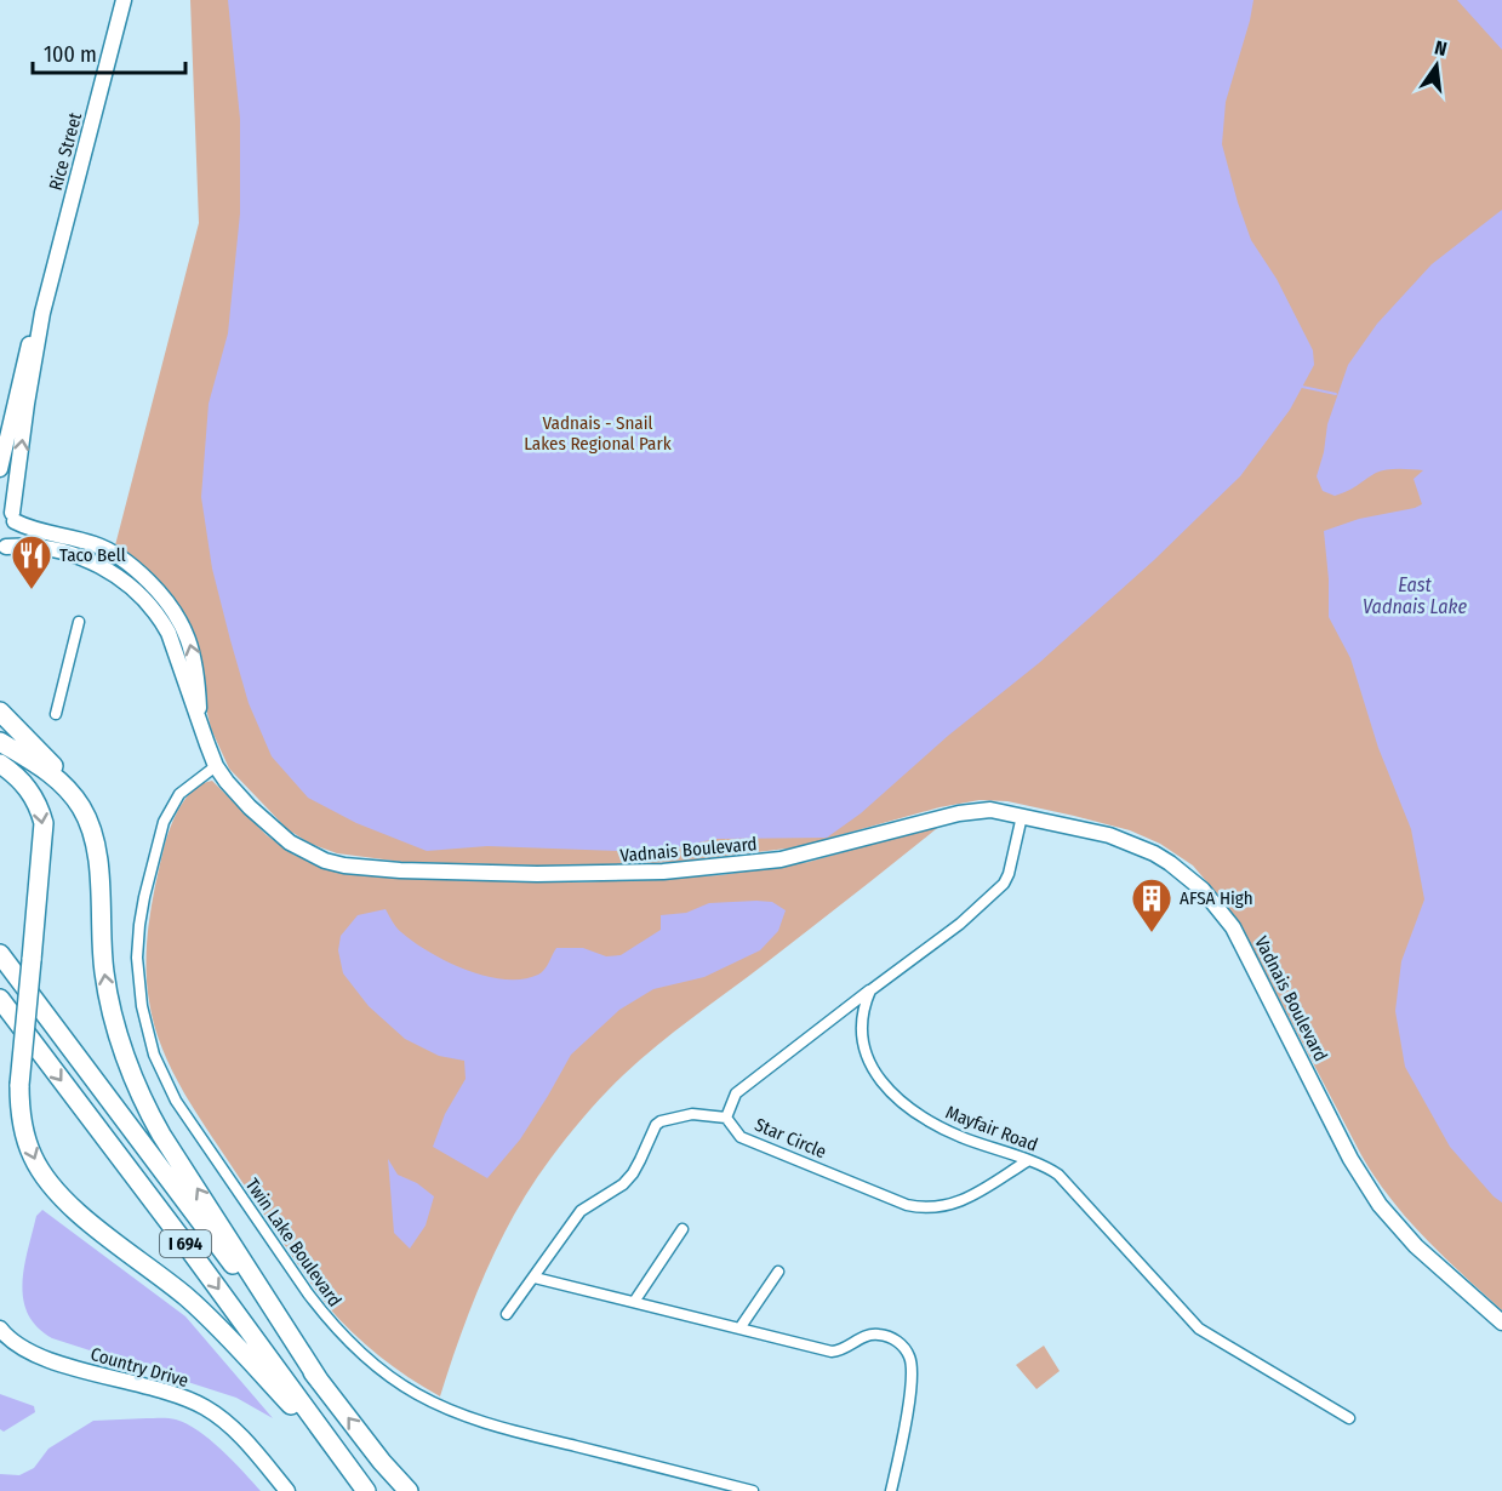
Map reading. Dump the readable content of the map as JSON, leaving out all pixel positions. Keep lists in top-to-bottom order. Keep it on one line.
{"streets":{"highway":["I 694"],"street":["Rice Street","Vadnais Boulevard","Mayfair Road","Star Circle","Twin Lake Boulevard","Country Drive"]},"crossings":[["Vadnais Boulevard","Twin Lake Boulevard"],["Mayfair Road","Star Circle"]],"water":["East Vadnais Lake"],"parks":["Vadnais - Snail Lakes Regional Park"],"places":{"restaurant":["Taco Bell"],"building":["AFSA High"]},"scale_bar":"100 m","north":"top"}
